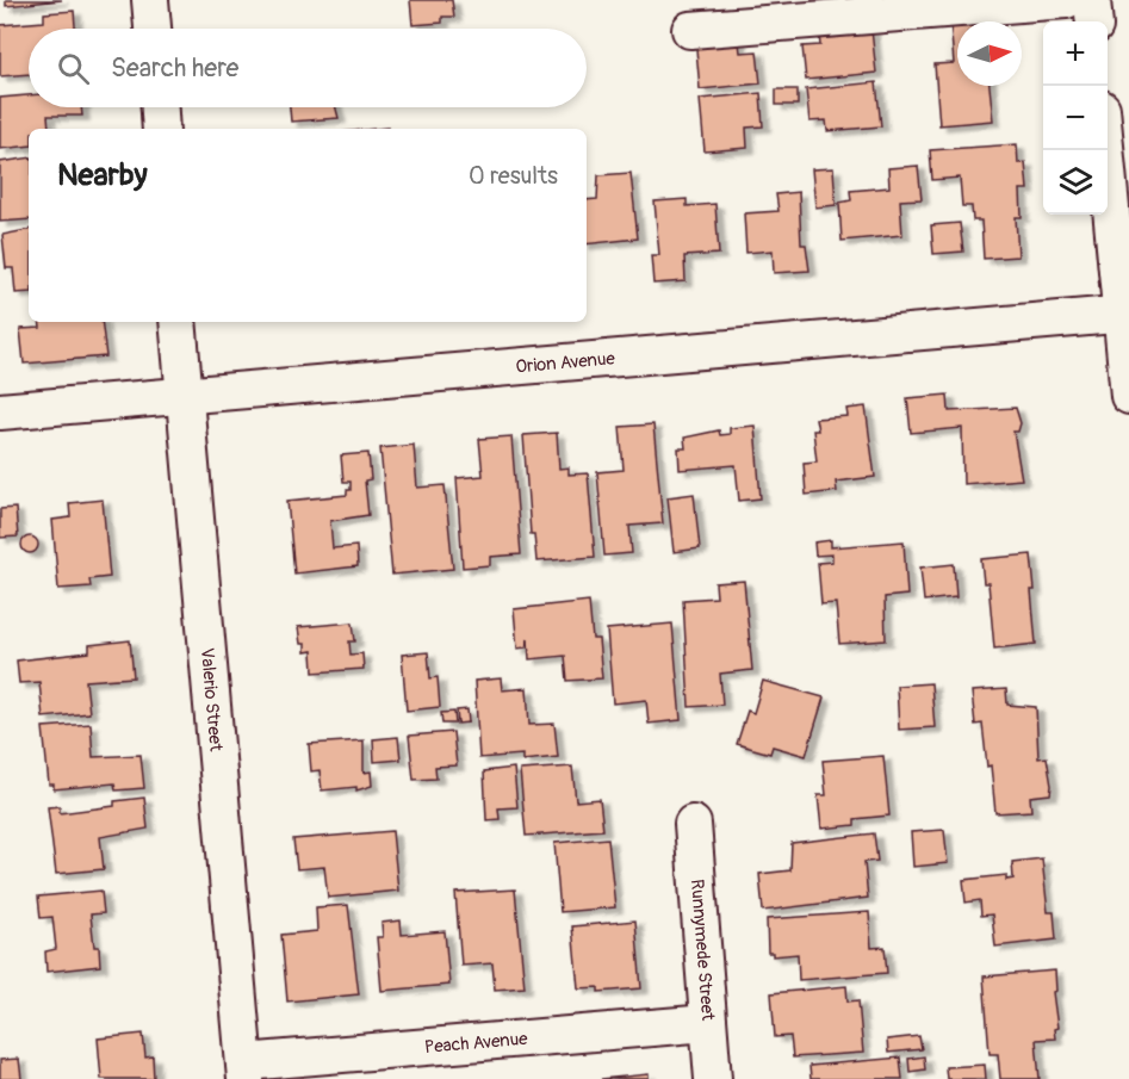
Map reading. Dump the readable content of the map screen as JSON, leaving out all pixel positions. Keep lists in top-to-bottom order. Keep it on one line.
{"streets":{"street":["Orion Avenue","Valerio Street","Runnymede Street","Peach Avenue"]},"crossings":[["Orion Avenue","Valerio Street"],["Valerio Street","Peach Avenue"],["Runnymede Street","Peach Avenue"]],"north":"right","page":{"map_buttons":["+","−"],"search":"Search here","heading":["Nearby","0 results"]}}
